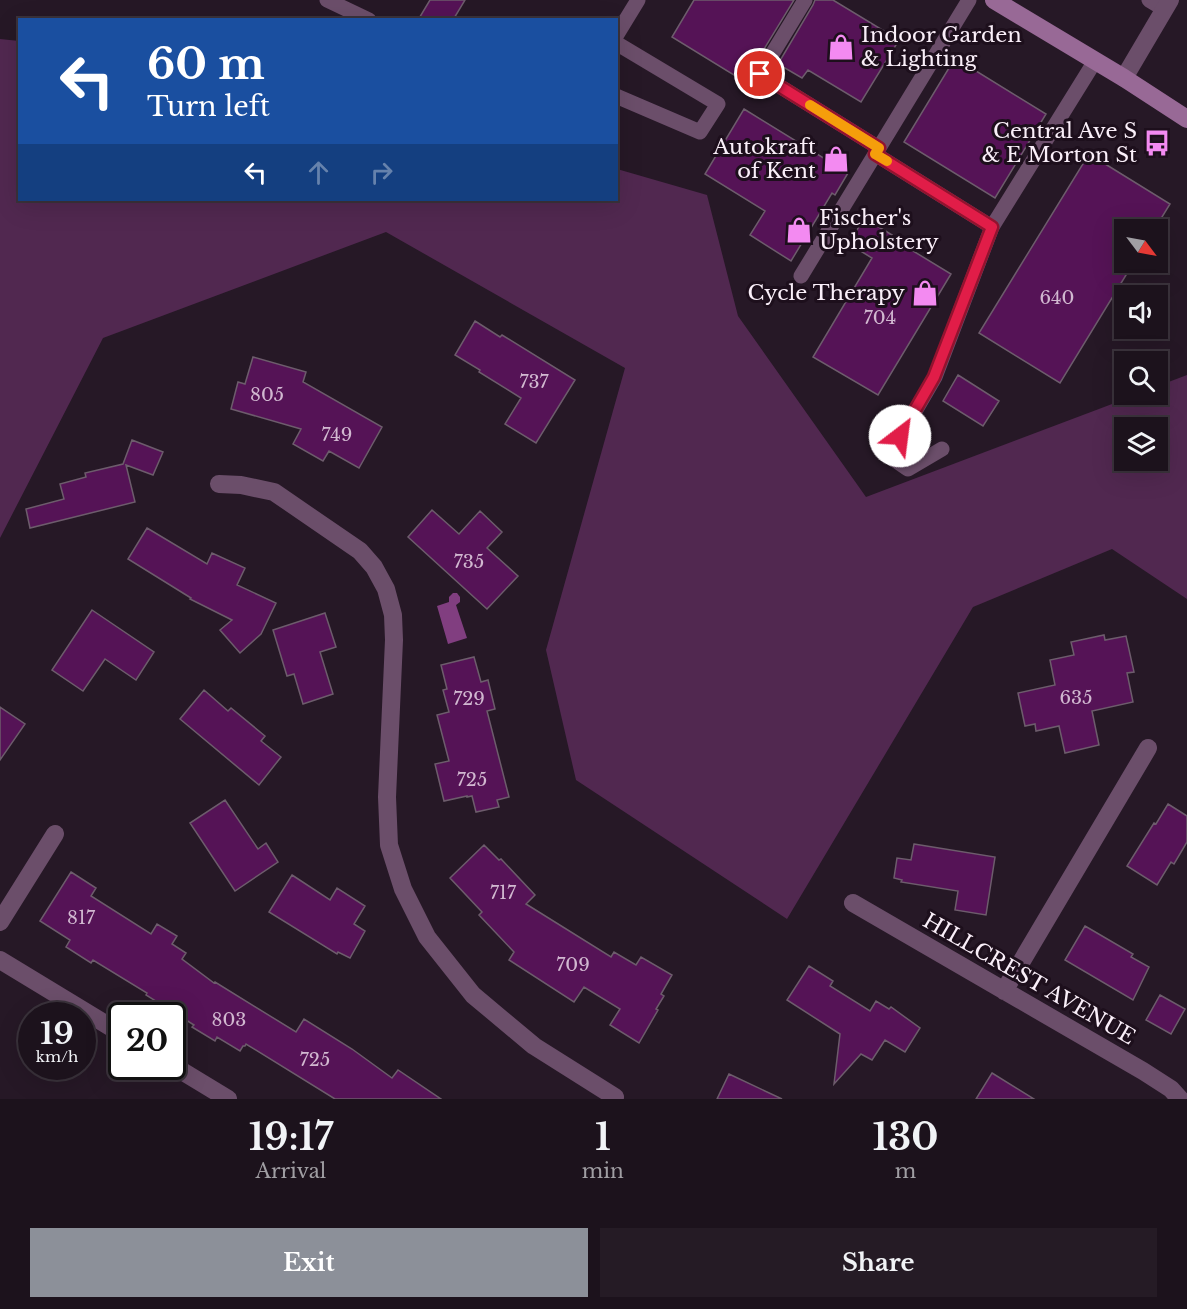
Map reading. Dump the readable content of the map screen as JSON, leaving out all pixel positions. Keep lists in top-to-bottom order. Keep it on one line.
{"streets":{"street":["HILLCREST AVENUE"]},"places":{"shop":["Indoor Garden & Lighting","Autokraft of Kent","Fischer's Upholstery","Cycle Therapy"],"bus stop":["Central Ave S & E Morton St"]},"house_numbers":["640","704","737","805","749","735","635","729","725","717","817","709","803","725"],"north":"bottom right","page":{"turn":["60 m","Turn left"],"speed":"19 km/h","limit":"20","eta":["19:17","Arrival","1","min","130","m"],"buttons":["Exit","Share"]}}
